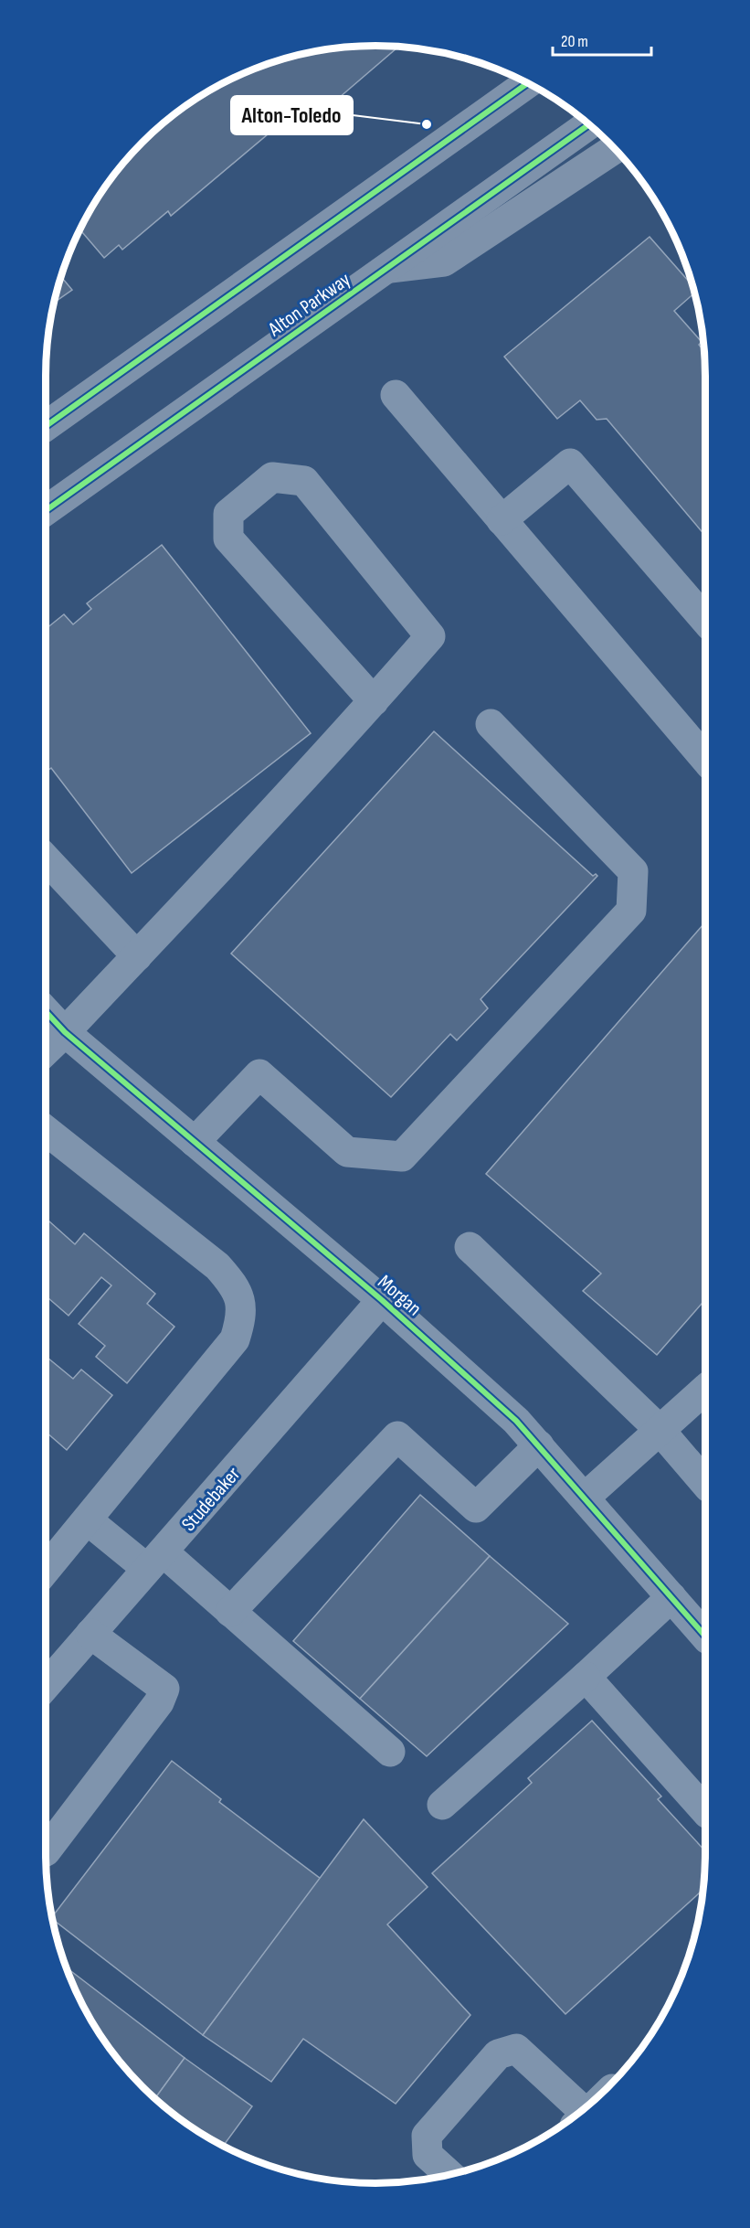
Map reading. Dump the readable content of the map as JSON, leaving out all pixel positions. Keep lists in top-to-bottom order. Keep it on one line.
{"streets":{"main road":["Alton Parkway"],"street":["Morgan","Studebaker"]},"crossings":[["Morgan","Studebaker"]],"places":["Alton-Toledo"],"scale_bar":"20 m"}
